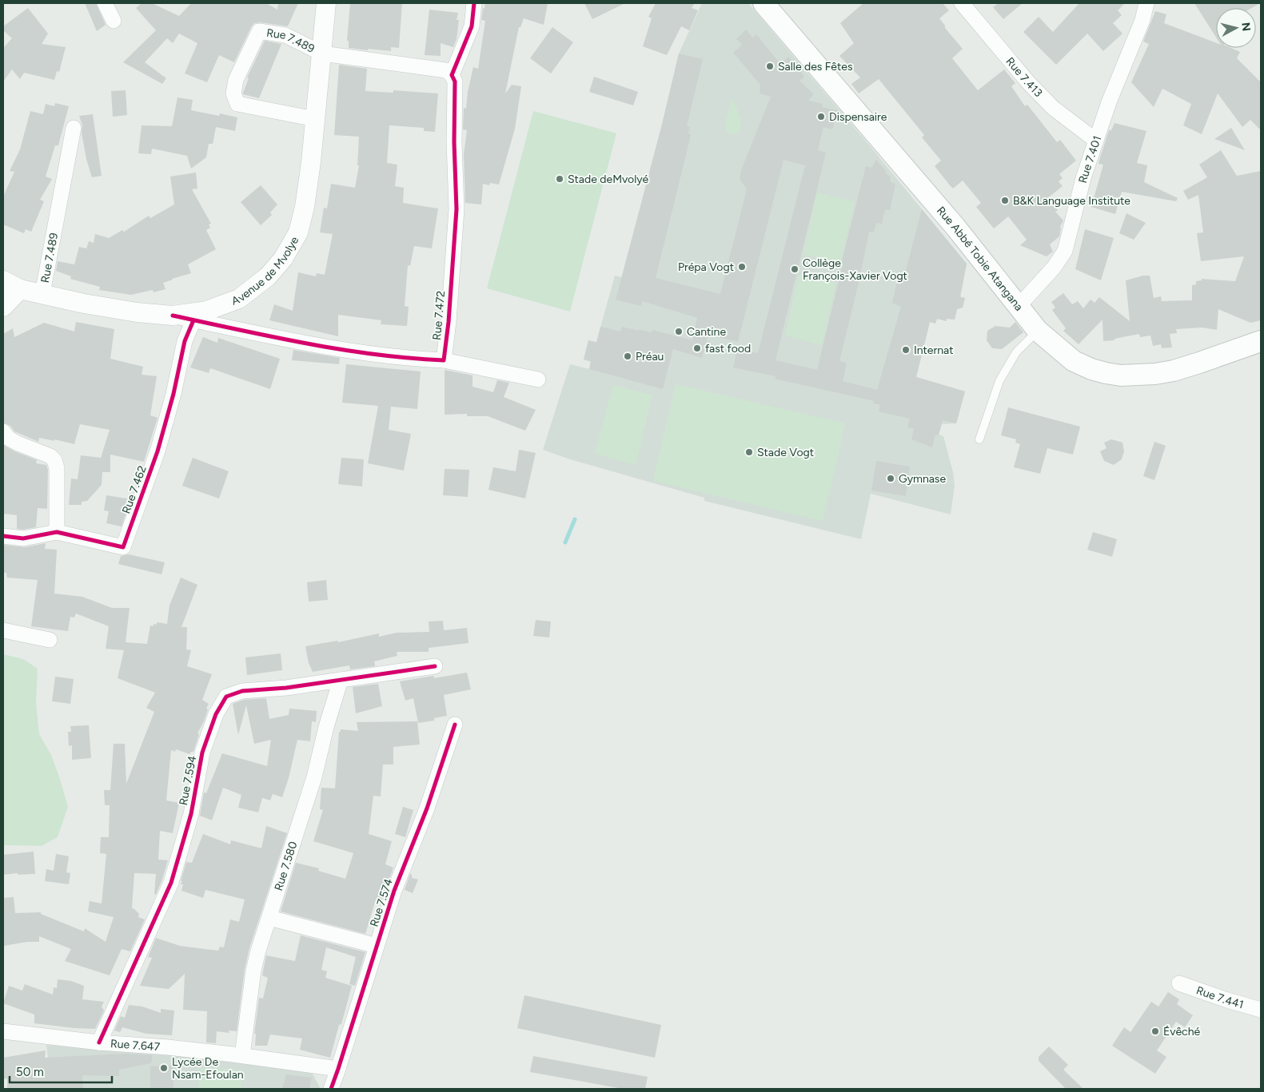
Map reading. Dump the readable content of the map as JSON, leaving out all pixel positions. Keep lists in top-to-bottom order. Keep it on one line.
{"streets":{"main road":["Rue Abbé Tobie Atangana"],"street":["Rue 7.489","Rue 7.413","Rue 7.401","Avenue de Mvolye","Rue 7.472","Rue 7.462","Rue 7.594","Rue 7.580","Rue 7.574","Rue 7.441","Rue 7.647"]},"crossings":[["Rue 7.489","Avenue de Mvolye"],["Rue 7.489","Rue 7.472"],["Rue 7.413","Rue 7.401"],["Rue 7.401","Rue Abbé Tobie Atangana"],["Rue 7.594","Rue 7.580"],["Rue 7.594","Rue 7.647"],["Rue 7.580","Rue 7.647"],["Rue 7.574","Rue 7.647"]],"places":["Salle des Fêtes","Dispensaire","Stade deMvolyé","B&K Language Institute","Prépa Vogt","Collège François-Xavier Vogt","Cantine","fast food","Internat","Préau","Stade Vogt","Gymnase","Évêché","Lycée De Nsam-Efoulan"],"scale_bar":"50 m","north":"right"}
